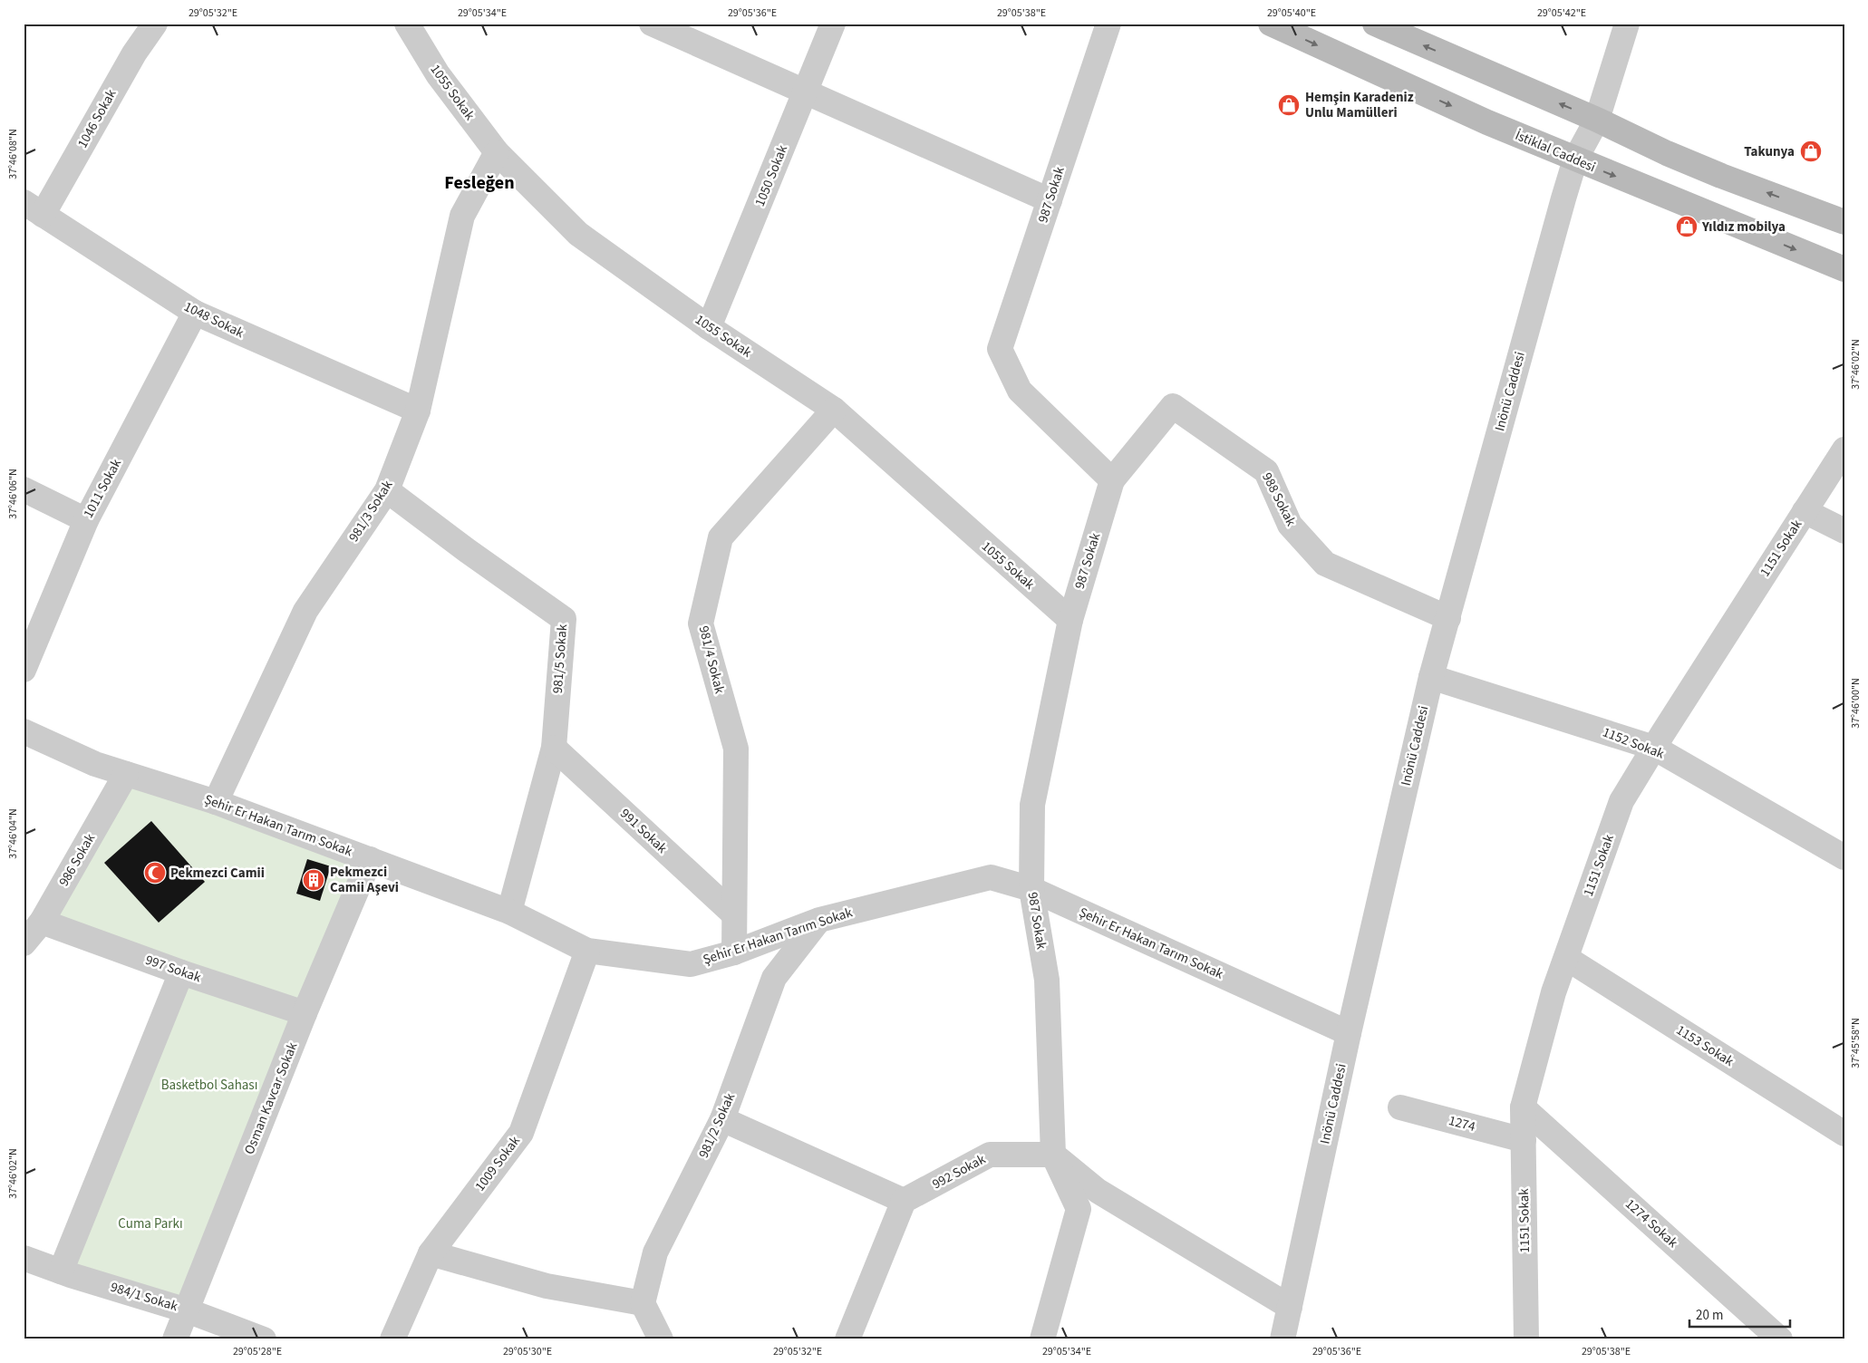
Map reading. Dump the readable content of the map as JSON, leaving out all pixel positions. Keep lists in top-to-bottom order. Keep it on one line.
{"streets":{"main road":["İstiklal Caddesi"],"street":["1055 Sokak","1046 Sokak","1050 Sokak","987 Sokak","1048 Sokak","Inönü Caddesi","1011 Sokak","988 Sokak","981/3 Sokak","1151 Sokak","981/5 Sokak","981/4 Sokak","1152 Sokak","Şehir Er Hakan Tarım Sokak","991 Sokak","986 Sokak","997 Sokak","1153 Sokak","Osman Kavcar Sokak","1274","981/2 Sokak","1009 Sokak","992 Sokak","1274 Sokak","984/1 Sokak"]},"crossings":[["1055 Sokak","1050 Sokak"],["1055 Sokak","987 Sokak"],["1055 Sokak","981/3 Sokak"],["1055 Sokak","981/4 Sokak"],["1046 Sokak","1048 Sokak"],["İstiklal Caddesi","Inönü Caddesi"],["987 Sokak","988 Sokak"],["987 Sokak","Şehir Er Hakan Tarım Sokak"],["987 Sokak","992 Sokak"],["1048 Sokak","1011 Sokak"],["1048 Sokak","981/3 Sokak"],["Inönü Caddesi","988 Sokak"],["Inönü Caddesi","1152 Sokak"],["Inönü Caddesi","Şehir Er Hakan Tarım Sokak"],["981/3 Sokak","981/5 Sokak"],["981/3 Sokak","Şehir Er Hakan Tarım Sokak"],["1151 Sokak","1152 Sokak"],["1151 Sokak","1153 Sokak"],["1151 Sokak","1274"],["1151 Sokak","1274 Sokak"],["981/5 Sokak","Şehir Er Hakan Tarım Sokak"],["981/5 Sokak","991 Sokak"],["981/4 Sokak","Şehir Er Hakan Tarım Sokak"],["981/4 Sokak","991 Sokak"],["Şehir Er Hakan Tarım Sokak","986 Sokak"],["Şehir Er Hakan Tarım Sokak","Osman Kavcar Sokak"],["Şehir Er Hakan Tarım Sokak","981/2 Sokak"],["Şehir Er Hakan Tarım Sokak","1009 Sokak"],["986 Sokak","997 Sokak"],["997 Sokak","Osman Kavcar Sokak"],["Osman Kavcar Sokak","984/1 Sokak"]],"districts":["Fesleğen"],"parks":["Basketbol Sahası","Cuma Parkı"],"places":{"shop":["Hemşin Karadeniz Unlu Mamülleri","Takunya","Yıldız mobilya"],"mosque":["Pekmezci Camii"],"building":["Pekmezci Camii Aşevi"]},"scale_bar":"20 m","coordinates":["29°05'32\"E","29°05'34\"E","29°05'36\"E","29°05'38\"E","29°05'40\"E","29°05'42\"E","37°46'08\"N","37°46'02\"N","37°46'06\"N","37°46'00\"N","37°46'04\"N","37°45'58\"N","29°05'28\"E","29°05'30\"E"]}
